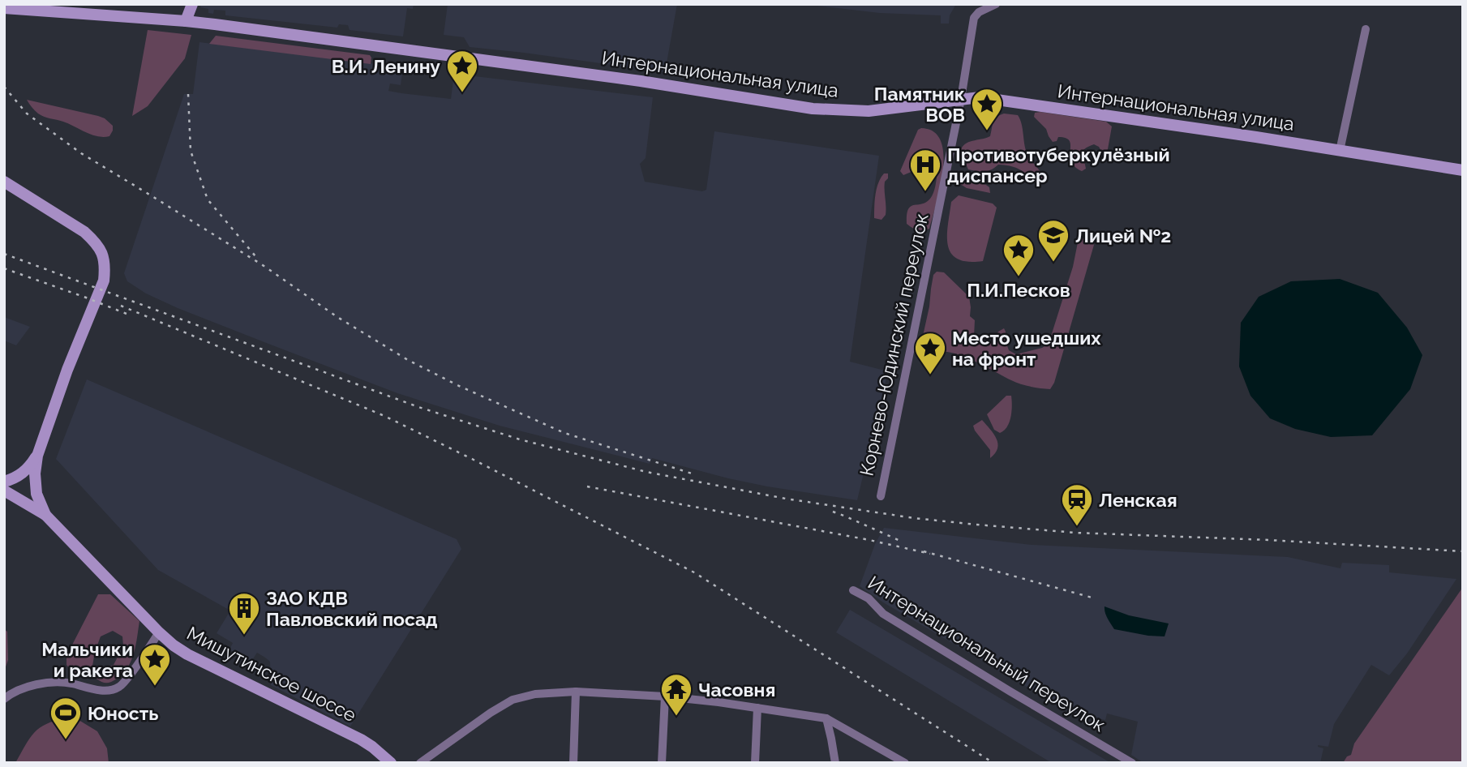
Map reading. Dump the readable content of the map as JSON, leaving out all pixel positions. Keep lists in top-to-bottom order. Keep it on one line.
{"streets":{"street":["Интернациональная улица","Корнево-Юдинский переулок","Интернациональный переулок","Мишутинское шоссе"]},"crossings":[["Интернациональная улица","Корнево-Юдинский переулок"]],"places":{"place":["В.И. Ленину","Памятник ВОВ","П.И.Песков","Место ушедших на фронт","Мальчики и ракета"],"hospital":["Противотуберкулёзный диспансер"],"school or university":["Лицей №2"],"station":["Ленская"],"building":["ЗАО КДВ Павловский посад"],"temple":["Часовня"],"sports":["Юность"]}}
